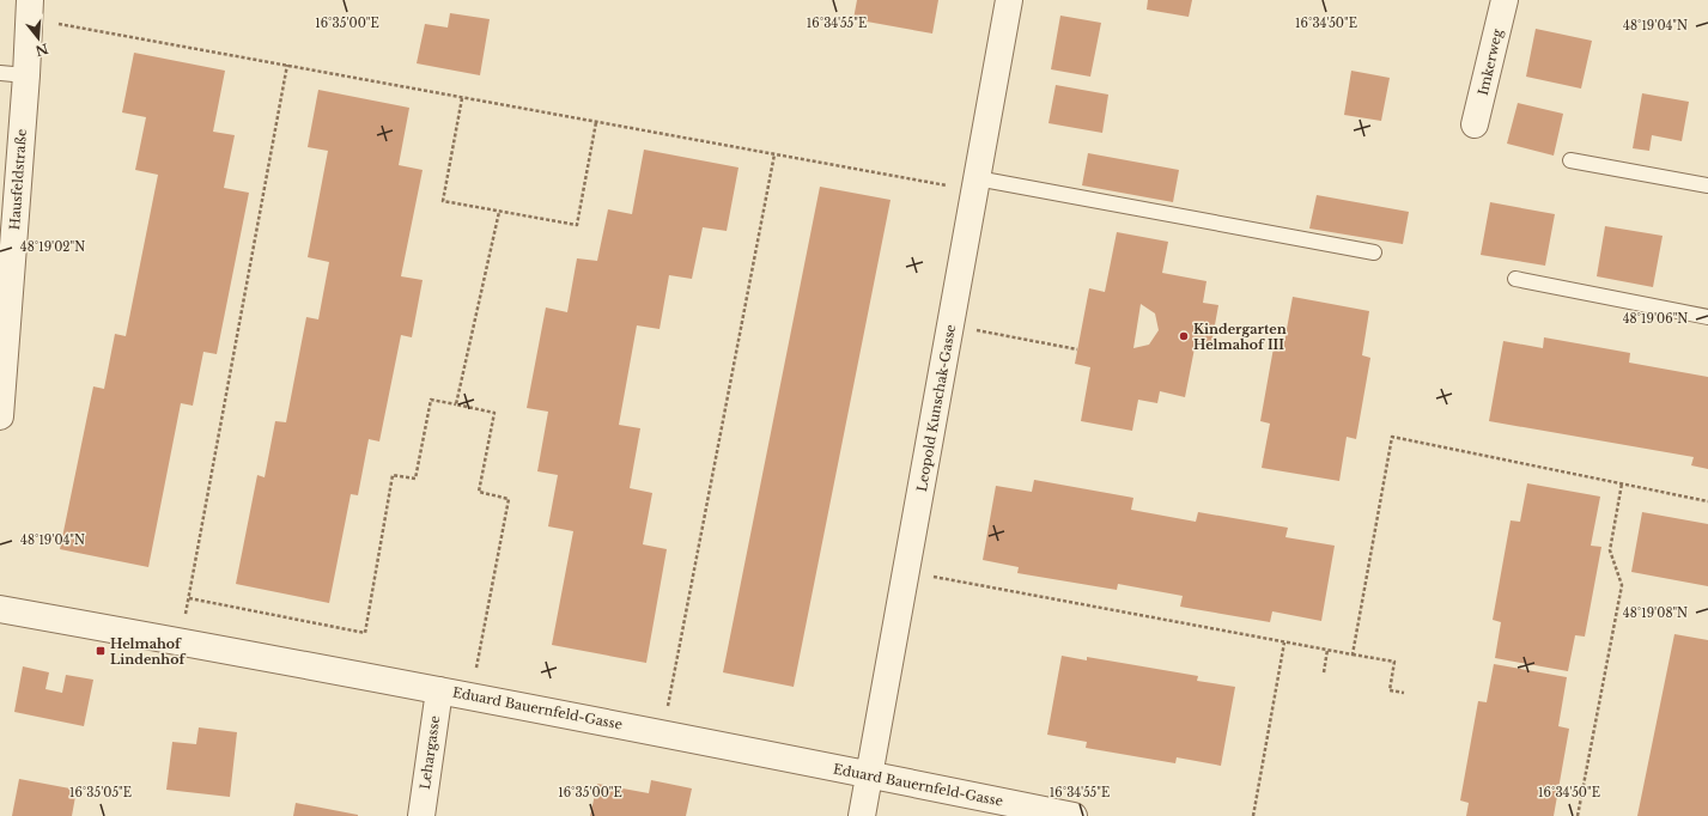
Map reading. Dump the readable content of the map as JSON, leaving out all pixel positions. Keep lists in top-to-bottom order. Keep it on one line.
{"streets":{"street":["Imkerweg","Hausfeldstraße","Leopold Kunschak-Gasse","Eduard Bauernfeld-Gasse","Lehargasse"]},"crossings":[["Leopold Kunschak-Gasse","Eduard Bauernfeld-Gasse"],["Eduard Bauernfeld-Gasse","Lehargasse"]],"places":{"other":["Kindergarten Helmahof III"],"transit":["Helmahof Lindenhof"]},"north":"bottom","coordinates":["16°35'00\"E","16°34'55\"E","16°34'50\"E","48°19'04\"N","48°19'02\"N","48°19'06\"N","48°19'08\"N","16°35'05\"E"]}
